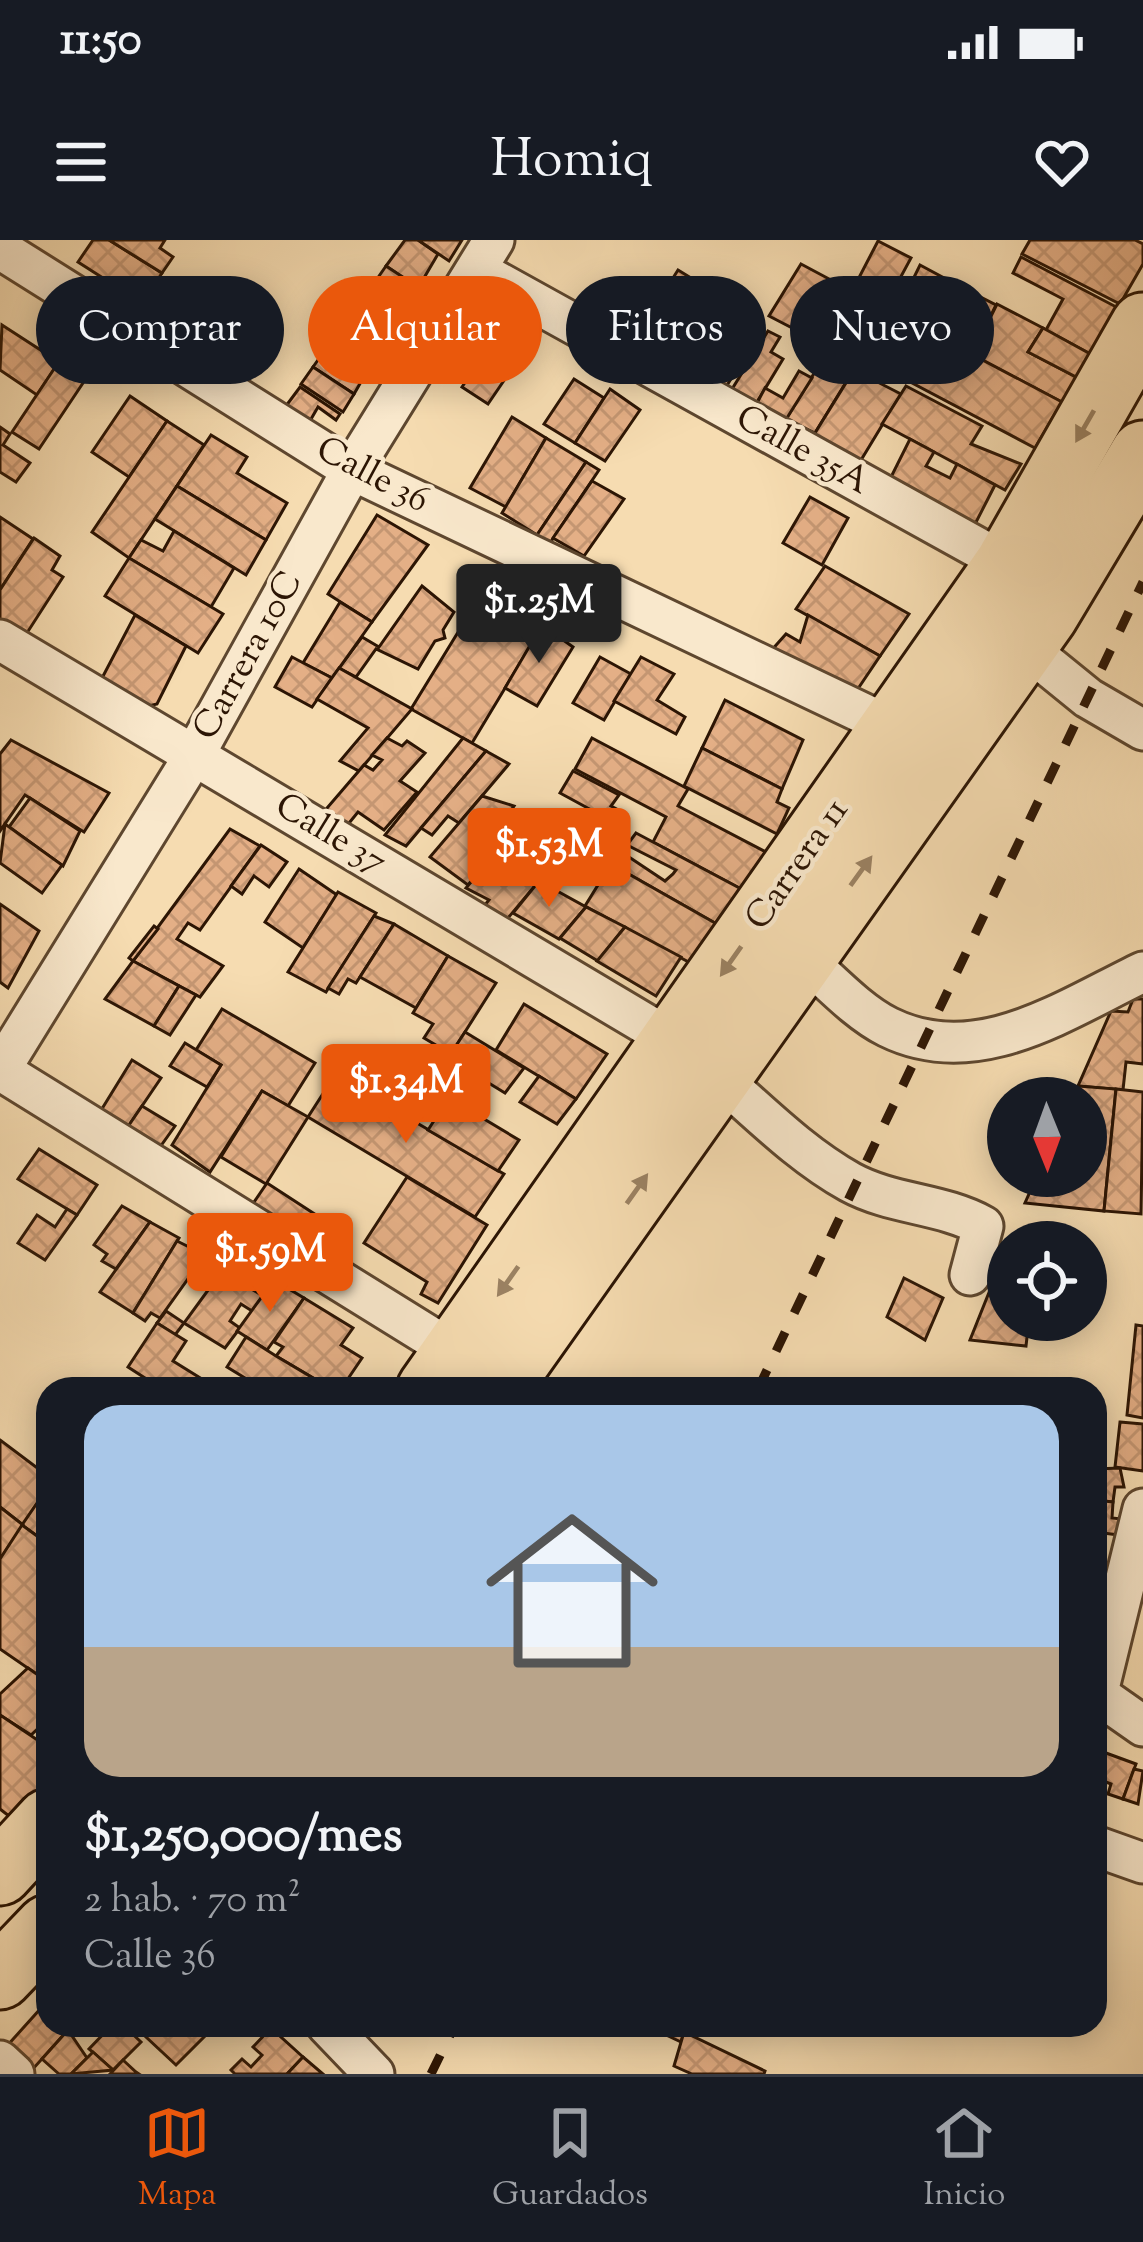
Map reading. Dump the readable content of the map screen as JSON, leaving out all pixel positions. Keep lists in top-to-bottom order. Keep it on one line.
{"streets":{"main road":["Carrera 11"],"street":["Calle 35A","Calle 36","Carrera 10C","Calle 37"]},"crossings":[["Calle 35A","Carrera 10C"],["Calle 35A","Carrera 11"],["Calle 36","Carrera 10C"],["Calle 36","Carrera 11"],["Carrera 10C","Calle 37"],["Calle 37","Carrera 11"]],"north":"bottom","page":{"status":"11:50","header":"Homiq","chip":["Comprar","Alquilar","Filtros","Nuevo"],"price":["$1.25M","$1.53M","$1.34M","$1.59M"],"list":[{"name":"$1,250,000/mes","note":"2 hab. · 70 m² · Calle 36"}],"tabs":["Mapa","Guardados","Inicio"]}}
